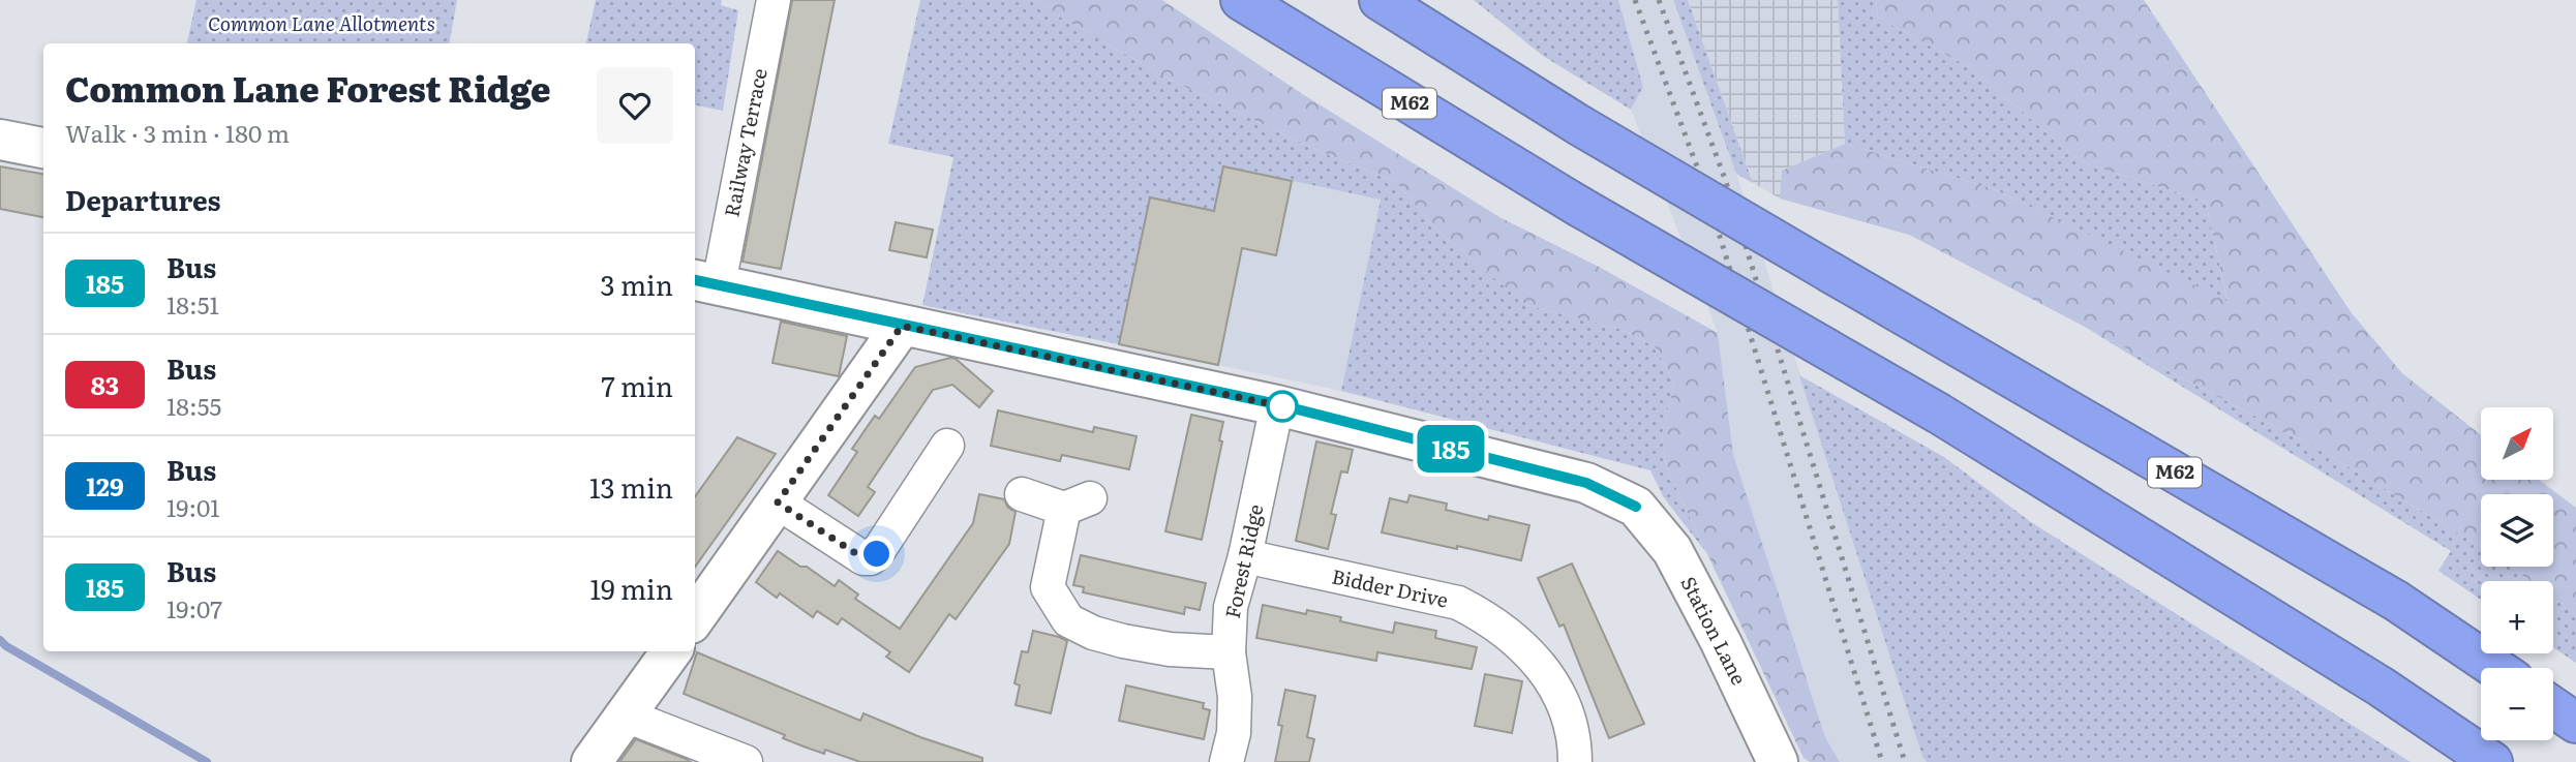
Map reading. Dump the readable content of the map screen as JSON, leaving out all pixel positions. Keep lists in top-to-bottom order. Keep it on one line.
{"streets":{"highway":["M62"],"street":["Railway Terrace","Forest Ridge","Bidder Drive","Station Lane"]},"crossings":[["Forest Ridge","Bidder Drive"],["Forest Ridge","Station Lane"]],"parks":["Common Lane Allotments"],"lines":["bus line 185"],"north":"top right","page":{"on_map":"185","heading":[["Common Lane Forest Ridge","Walk · 3 min · 180 m"],"Departures"],"list":[{"mark":"185","name":"Bus","note":"18:51","value":"3 min"},{"mark":"83","name":"Bus","note":"18:55","value":"7 min"},{"mark":"129","name":"Bus","note":"19:01","value":"13 min"},{"mark":"185","name":"Bus","note":"19:07","value":"19 min"}],"map_buttons":["+","−"]}}
